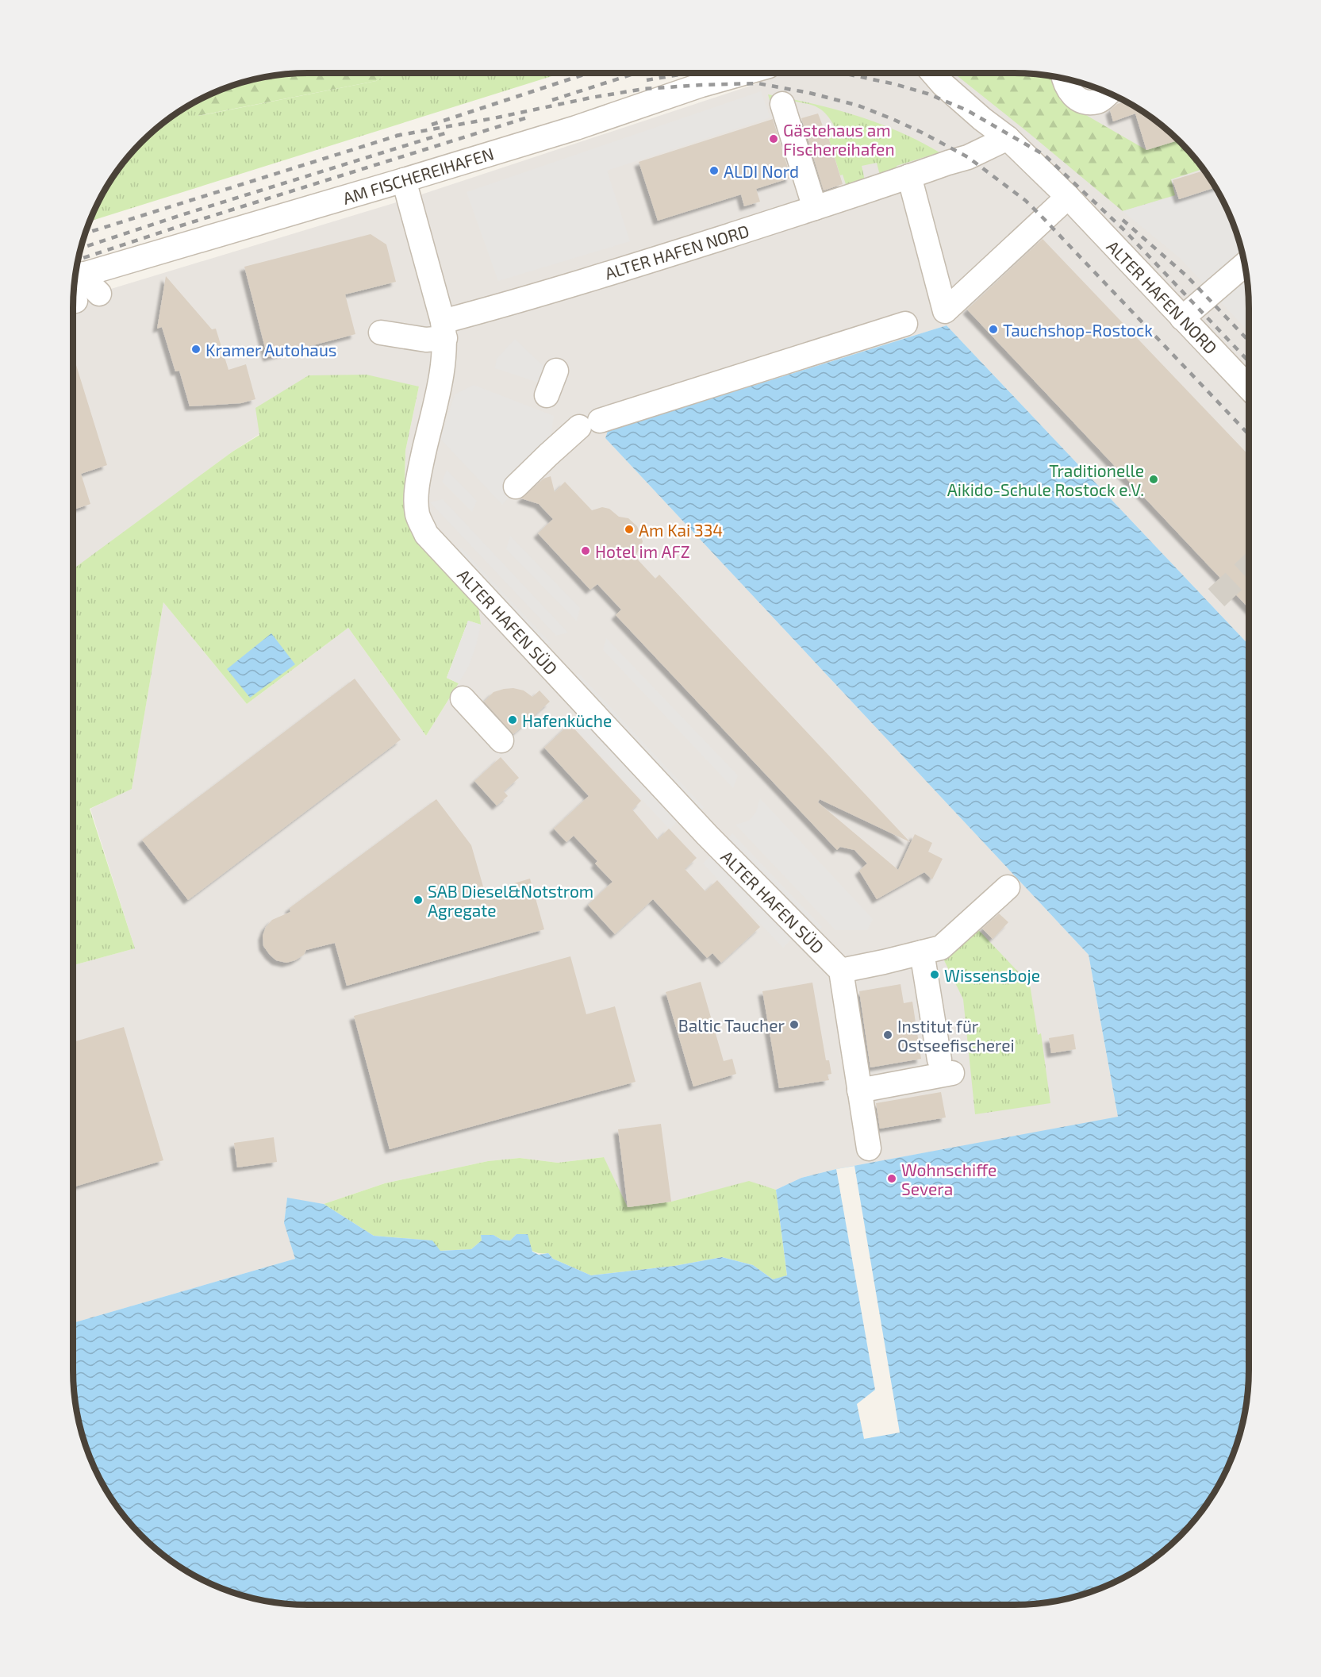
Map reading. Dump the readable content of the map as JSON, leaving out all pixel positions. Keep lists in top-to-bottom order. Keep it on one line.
{"streets":{"street":["AM FISCHEREIHAFEN","ALTER HAFEN NORD","ALTER HAFEN SÜD"]},"crossings":[["AM FISCHEREIHAFEN","ALTER HAFEN SÜD"],["ALTER HAFEN NORD","ALTER HAFEN SÜD"]],"places":["Gästehaus am Fischereihafen","ALDI Nord","Tauchshop-Rostock","Kramer Autohaus","Traditionelle Aikido-Schule Rostock e.V.","Am Kai 334","Hotel im AFZ","Hafenküche","SAB Diesel&Notstrom Agregate","Wissensboje","Baltic Taucher","Institut für Ostseefischerei","Wohnschiffe Severa"]}
